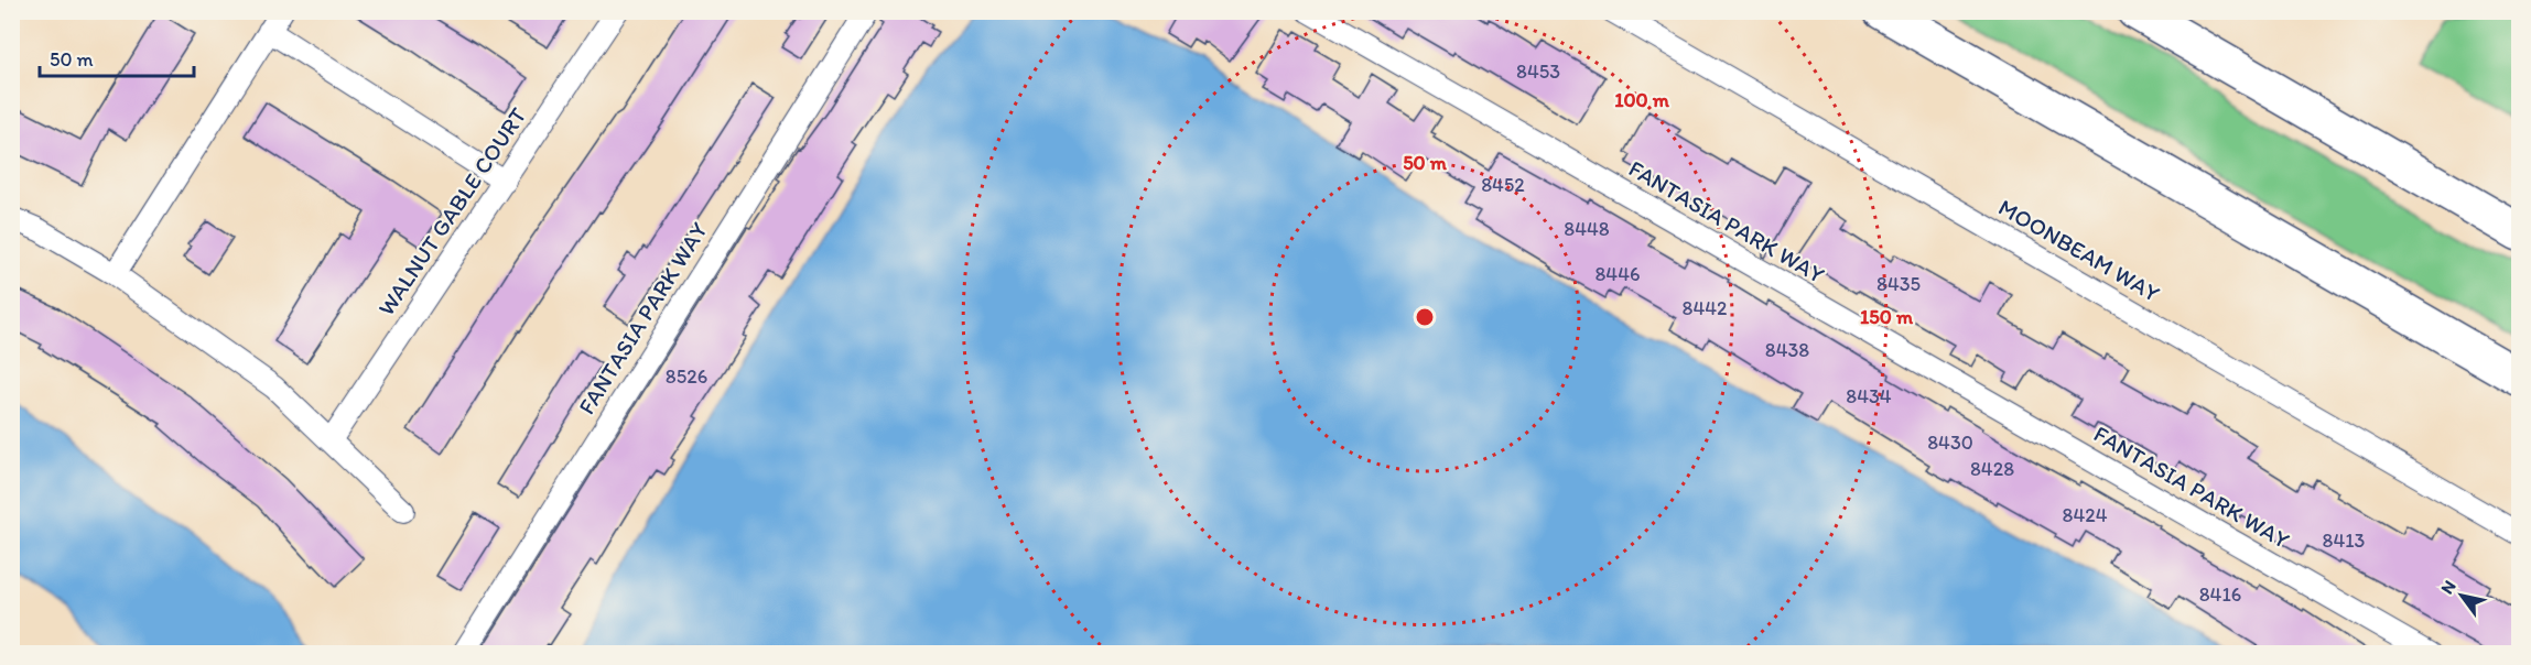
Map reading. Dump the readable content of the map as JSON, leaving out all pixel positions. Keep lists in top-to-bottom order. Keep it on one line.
{"streets":{"street":["WALNUT GABLE COURT","FANTASIA PARK WAY","MOONBEAM WAY"]},"house_numbers":["8453","8452","8448","8446","8435","8442","8438","8526","8434","8430","8428","8424","8413","8416"],"scale_bar":"50 m","north":"top left","rings":["100 m","50 m","150 m"]}
